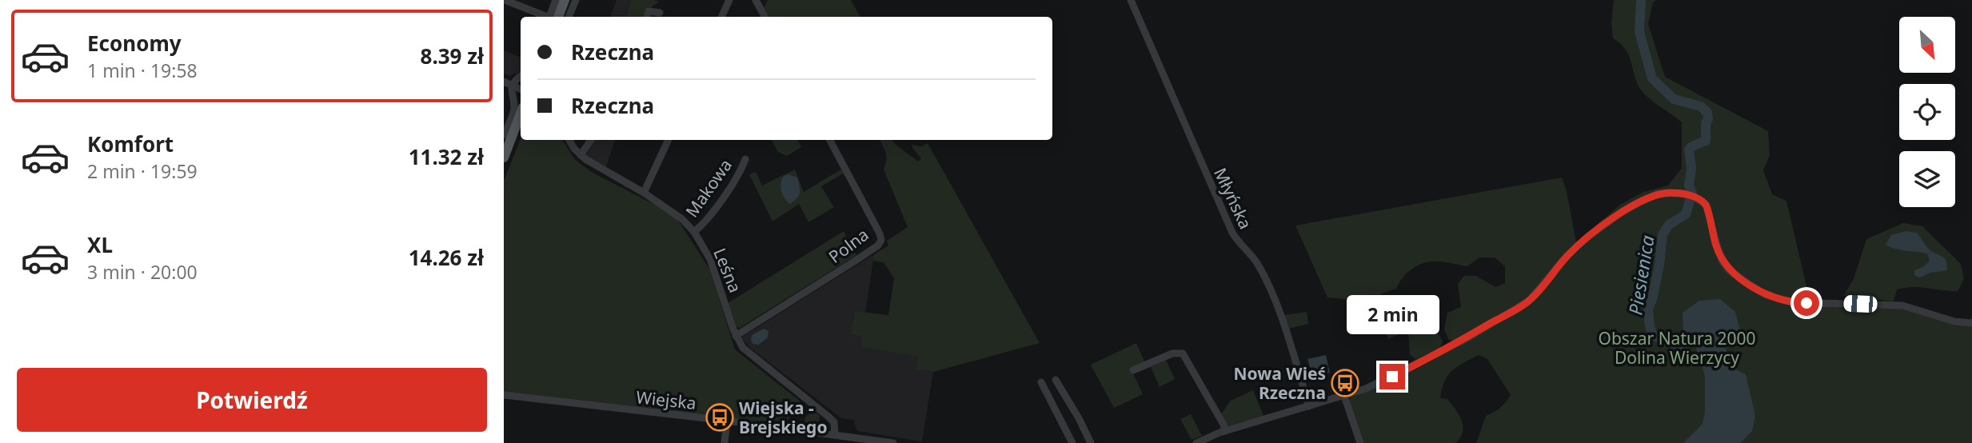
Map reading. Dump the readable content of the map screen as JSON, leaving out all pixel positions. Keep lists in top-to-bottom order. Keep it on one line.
{"streets":{"street":["Makowa","Młyńska","Polna","Leśna","Wiejska"]},"crossings":[["Makowa","Leśna"],["Polna","Leśna"],["Leśna","Wiejska"]],"water":["Piesienica"],"parks":["Obszar Natura 2000 Dolina Wierzycy"],"places":{"bus stop":["Nowa Wieś Rzeczna","Wiejska - Brejskiego"]},"north":"bottom right","page":{"list":[{"name":"Economy","note":"1 min · 19:58","value":"8.39 zł"},{"name":"Komfort","note":"2 min · 19:59","value":"11.32 zł"},{"name":"XL","note":"3 min · 20:00","value":"14.26 zł"}],"banner":["Rzeczna","Rzeczna"],"bubble":"2 min","buttons":"Potwierdź"}}
